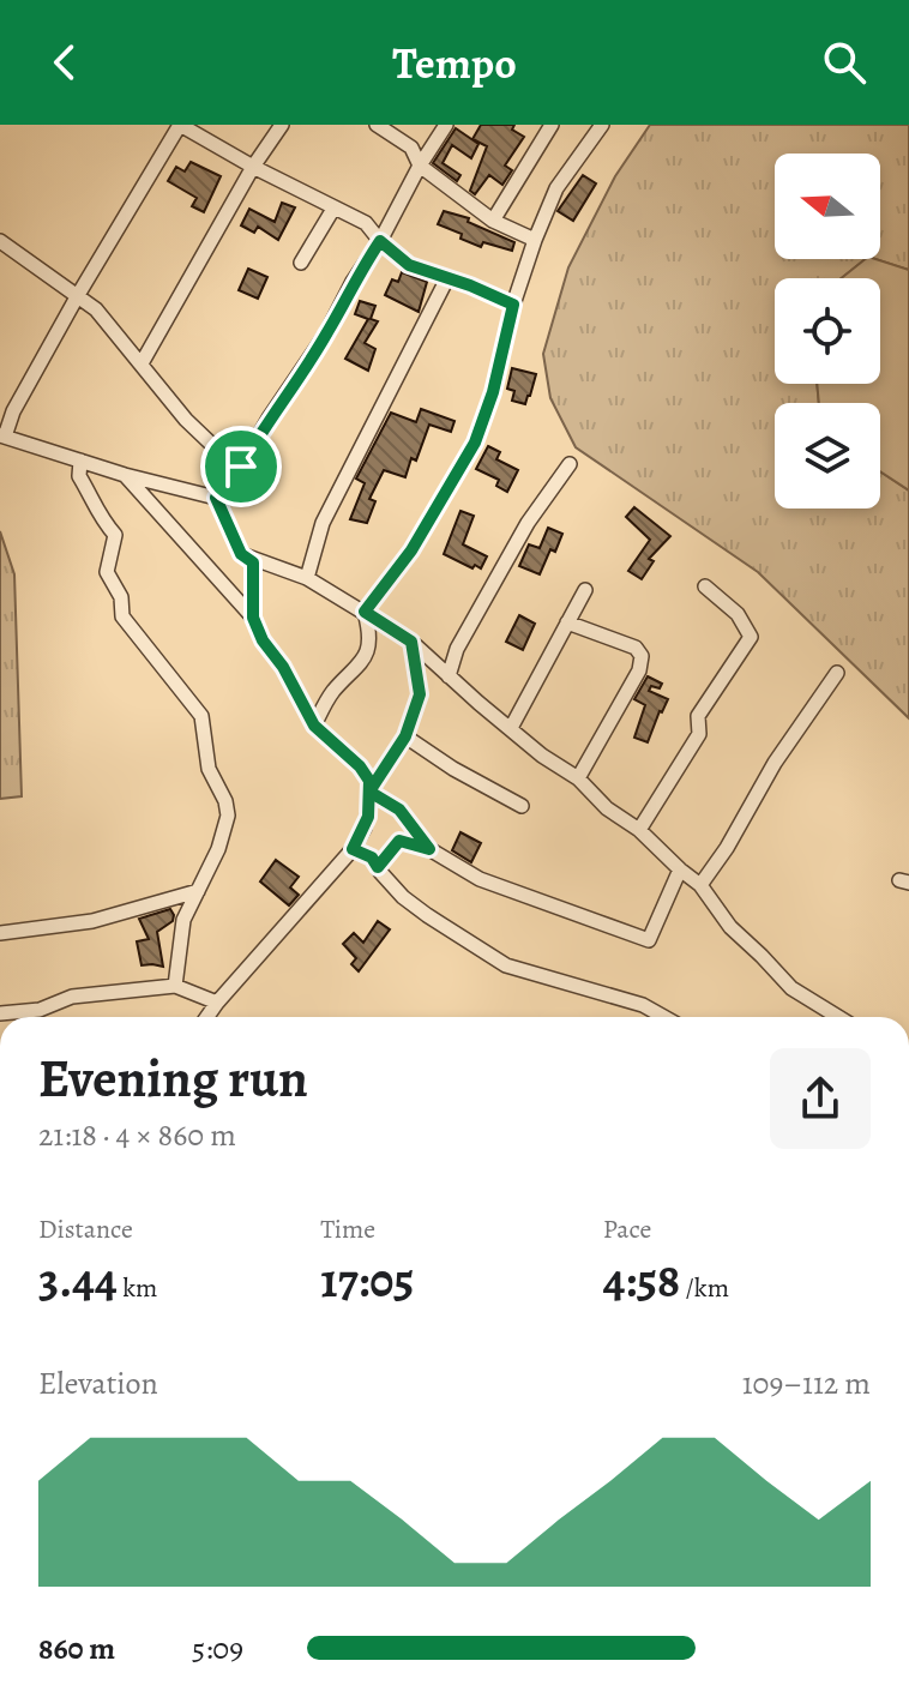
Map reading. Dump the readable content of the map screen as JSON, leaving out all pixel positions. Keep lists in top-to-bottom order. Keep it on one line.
{"north":"left","page":{"header":"Tempo","heading":["Evening run","21:18 · 4 × 860 m"],"stats":[["Distance","3.44 km"],["Time","17:05"],["Pace","4:58 /km"]],"chart":["Elevation","109–112 m"],"list":[{"name":"860 m","note":"5:09"}]}}
